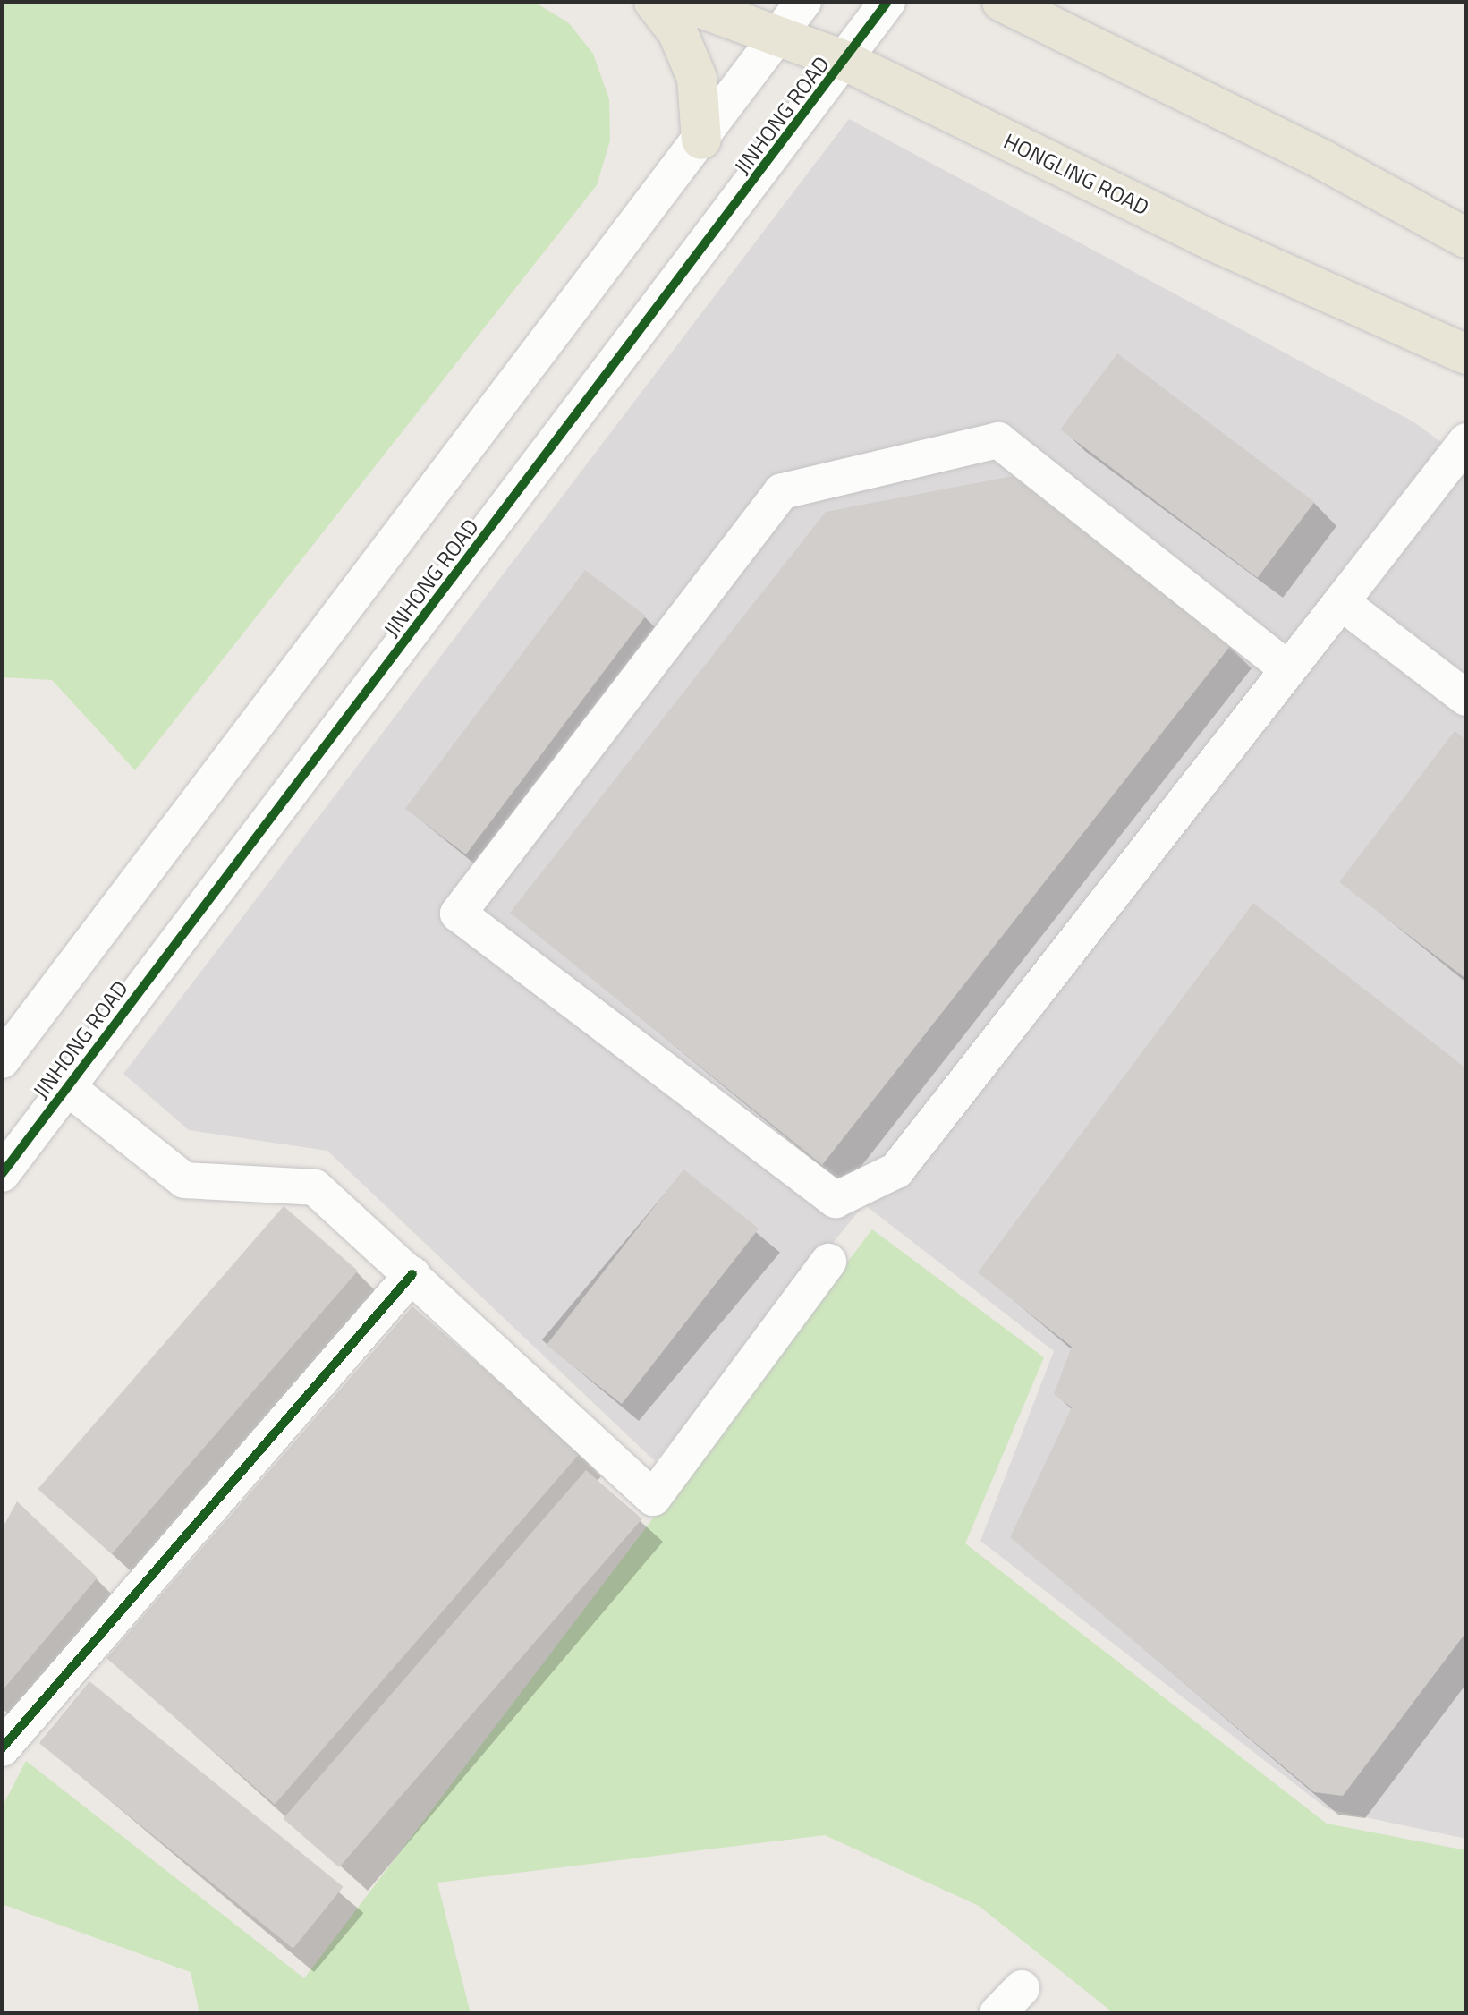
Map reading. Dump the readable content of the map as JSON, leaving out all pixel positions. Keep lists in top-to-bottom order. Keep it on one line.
{"streets":{"main road":["HONGLING ROAD"],"street":["JINHONG ROAD"]},"crossings":[["JINHONG ROAD","HONGLING ROAD"]]}
